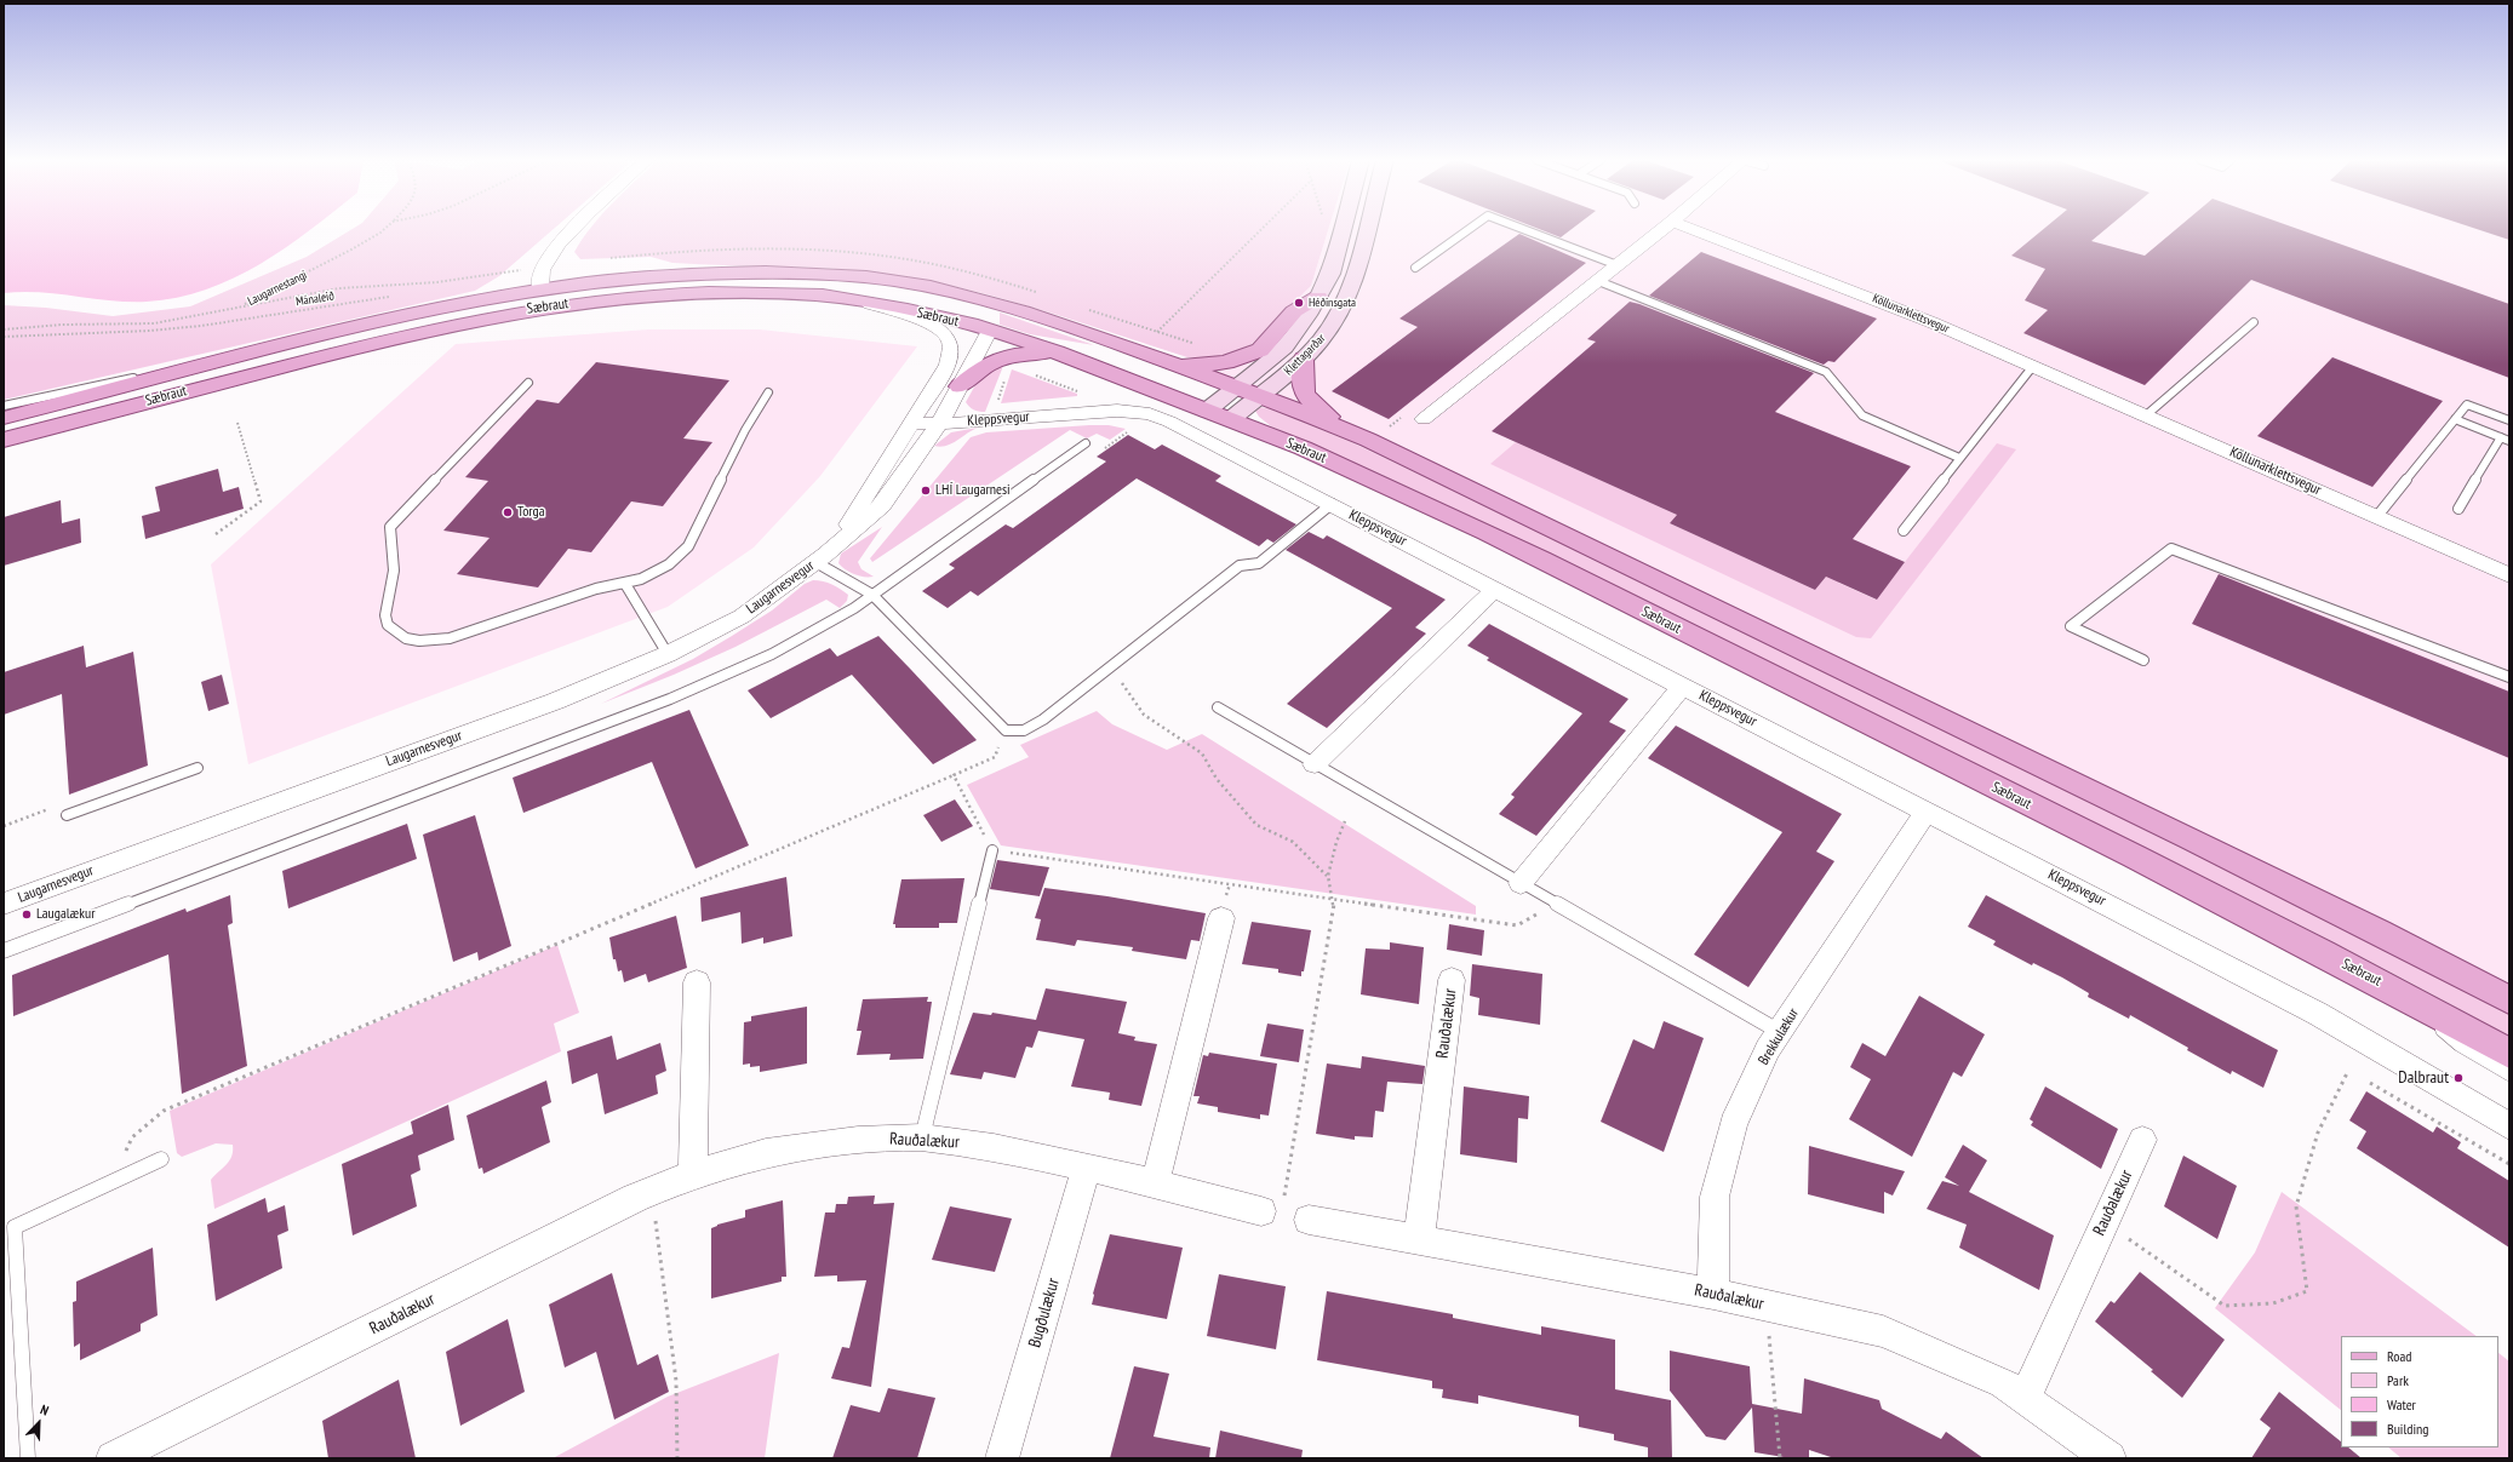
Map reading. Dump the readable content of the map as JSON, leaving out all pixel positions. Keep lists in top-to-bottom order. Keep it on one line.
{"streets":{"main road":["Sæbraut","Klettagarðar"],"street":["Köllunarklettsvegur","Kleppsvegur","Laugarnesvegur","Rauðalækur","Brekkulækur","Bugðulækur"],"path":["Laugarnestangi","Mánaleið"]},"crossings":[["Sæbraut","Klettagarðar"],["Sæbraut","Laugarnesvegur"],["Kleppsvegur","Laugarnesvegur"],["Kleppsvegur","Brekkulækur"],["Rauðalækur","Brekkulækur"],["Rauðalækur","Bugðulækur"]],"places":["Héðinsgata","LHÍ Laugarnesi","Torga","Laugalækur","Dalbraut"],"legend":["Road","Park","Water","Building"],"north":"top right"}
